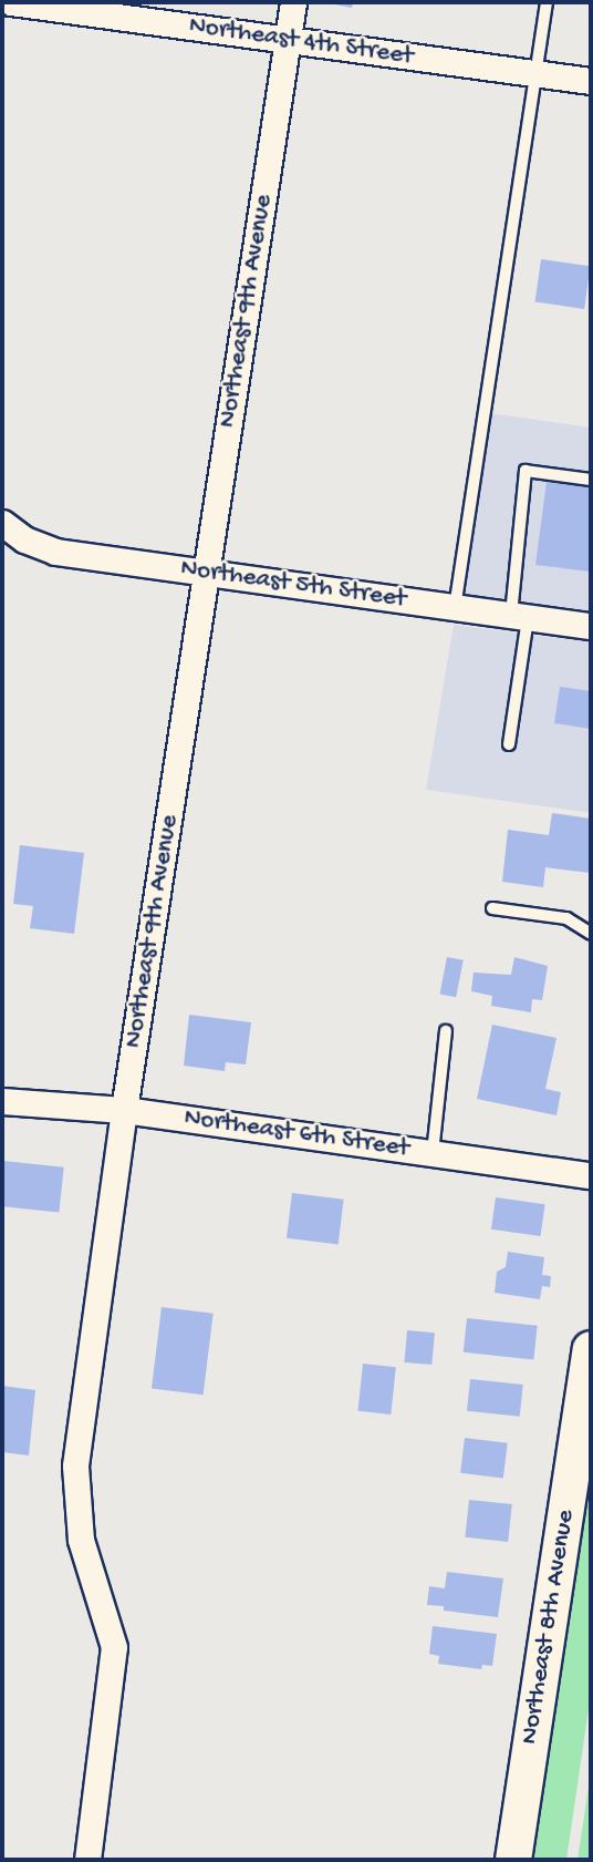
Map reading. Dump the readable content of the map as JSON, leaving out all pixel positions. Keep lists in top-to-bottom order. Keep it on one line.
{"streets":{"main road":["Northeast 8th Avenue"],"street":["Northeast 4th Street","Northeast 9th Avenue","Northeast 5th Street","Northeast 6th Street"]},"crossings":[["Northeast 4th Street","Northeast 9th Avenue"],["Northeast 9th Avenue","Northeast 5th Street"],["Northeast 9th Avenue","Northeast 6th Street"]]}
